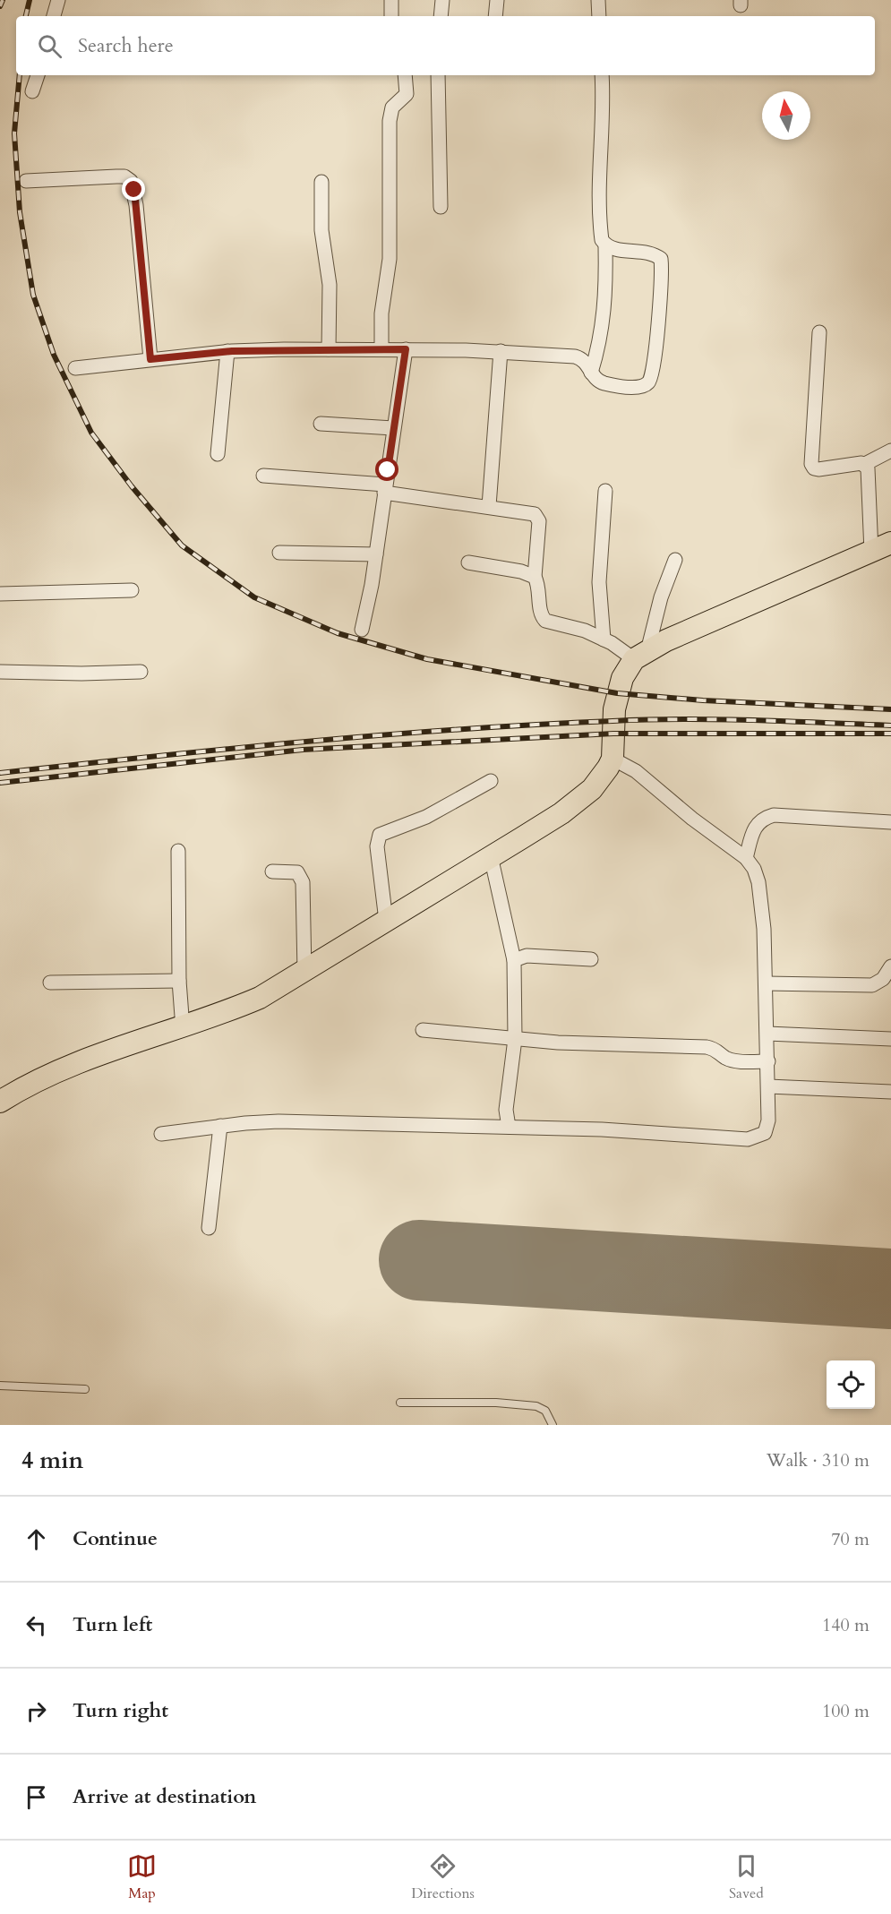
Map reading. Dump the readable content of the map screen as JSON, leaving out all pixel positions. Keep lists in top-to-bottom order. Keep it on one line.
{"north":"top","page":{"search":"Search here","heading":["4 min","Walk · 310 m"],"list":[["Continue","70 m"],["Turn left","140 m"],["Turn right","100 m"],"Arrive at destination"],"nav":["Map","Directions","Saved"]}}
